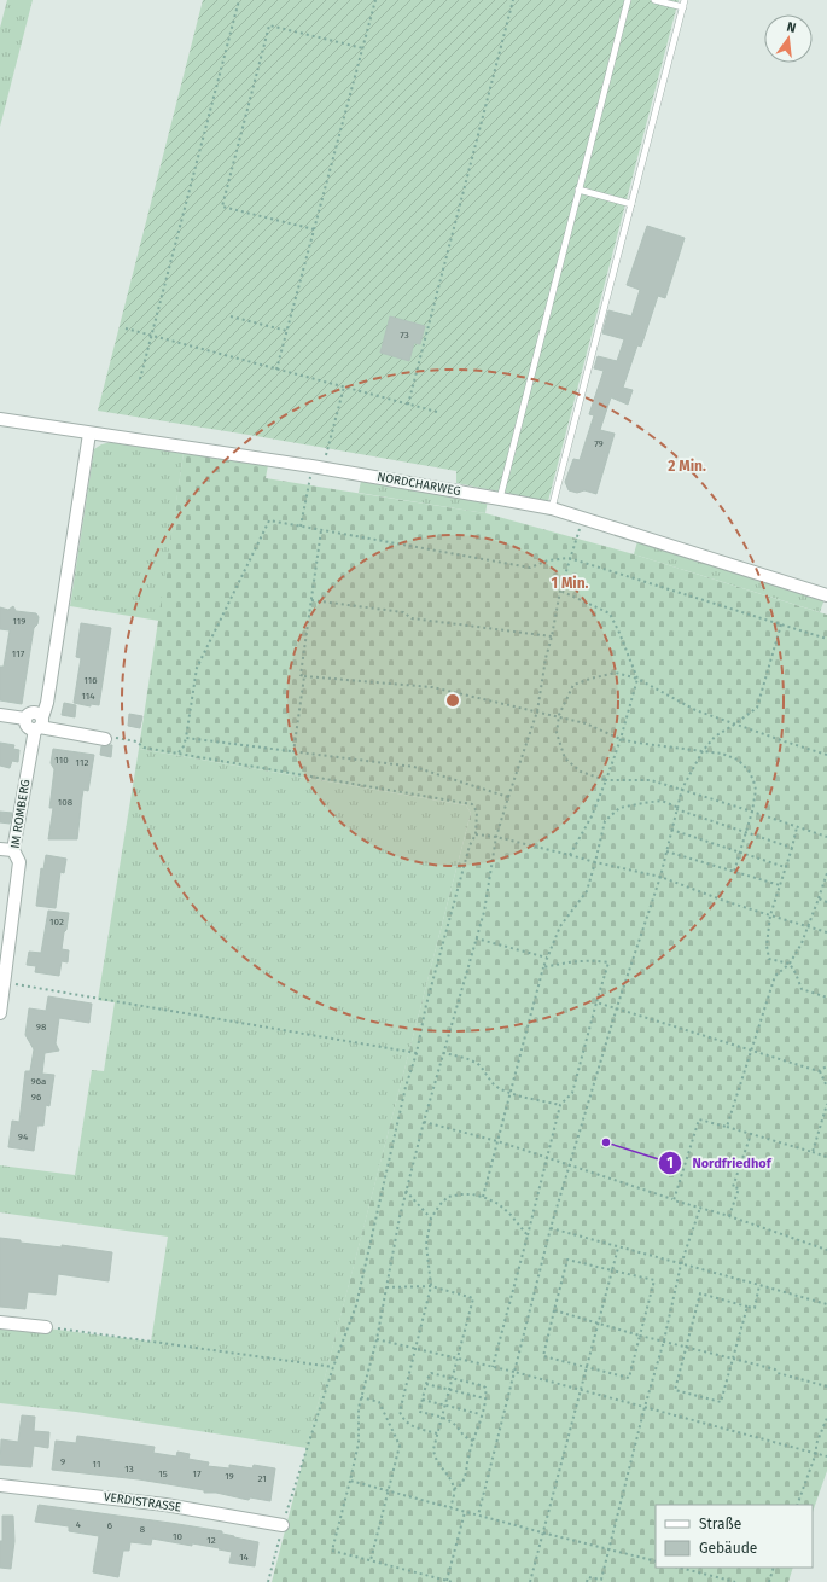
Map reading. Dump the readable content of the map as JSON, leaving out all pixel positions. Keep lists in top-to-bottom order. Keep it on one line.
{"streets":{"street":["NORDCHARWEG","IM ROMBERG","VERDISTRASSE"]},"crossings":[["NORDCHARWEG","IM ROMBERG"]],"places":["Nordfriedhof"],"house_numbers":["73","79","119","117","116","114","110","112","108","102","98","96a","96","94","9","11","13","15","17","19","21","4","6","8","10","12","14"],"legend":["Straße","Gebäude"],"north":"top","rings":["2 Min.","1 Min."]}
